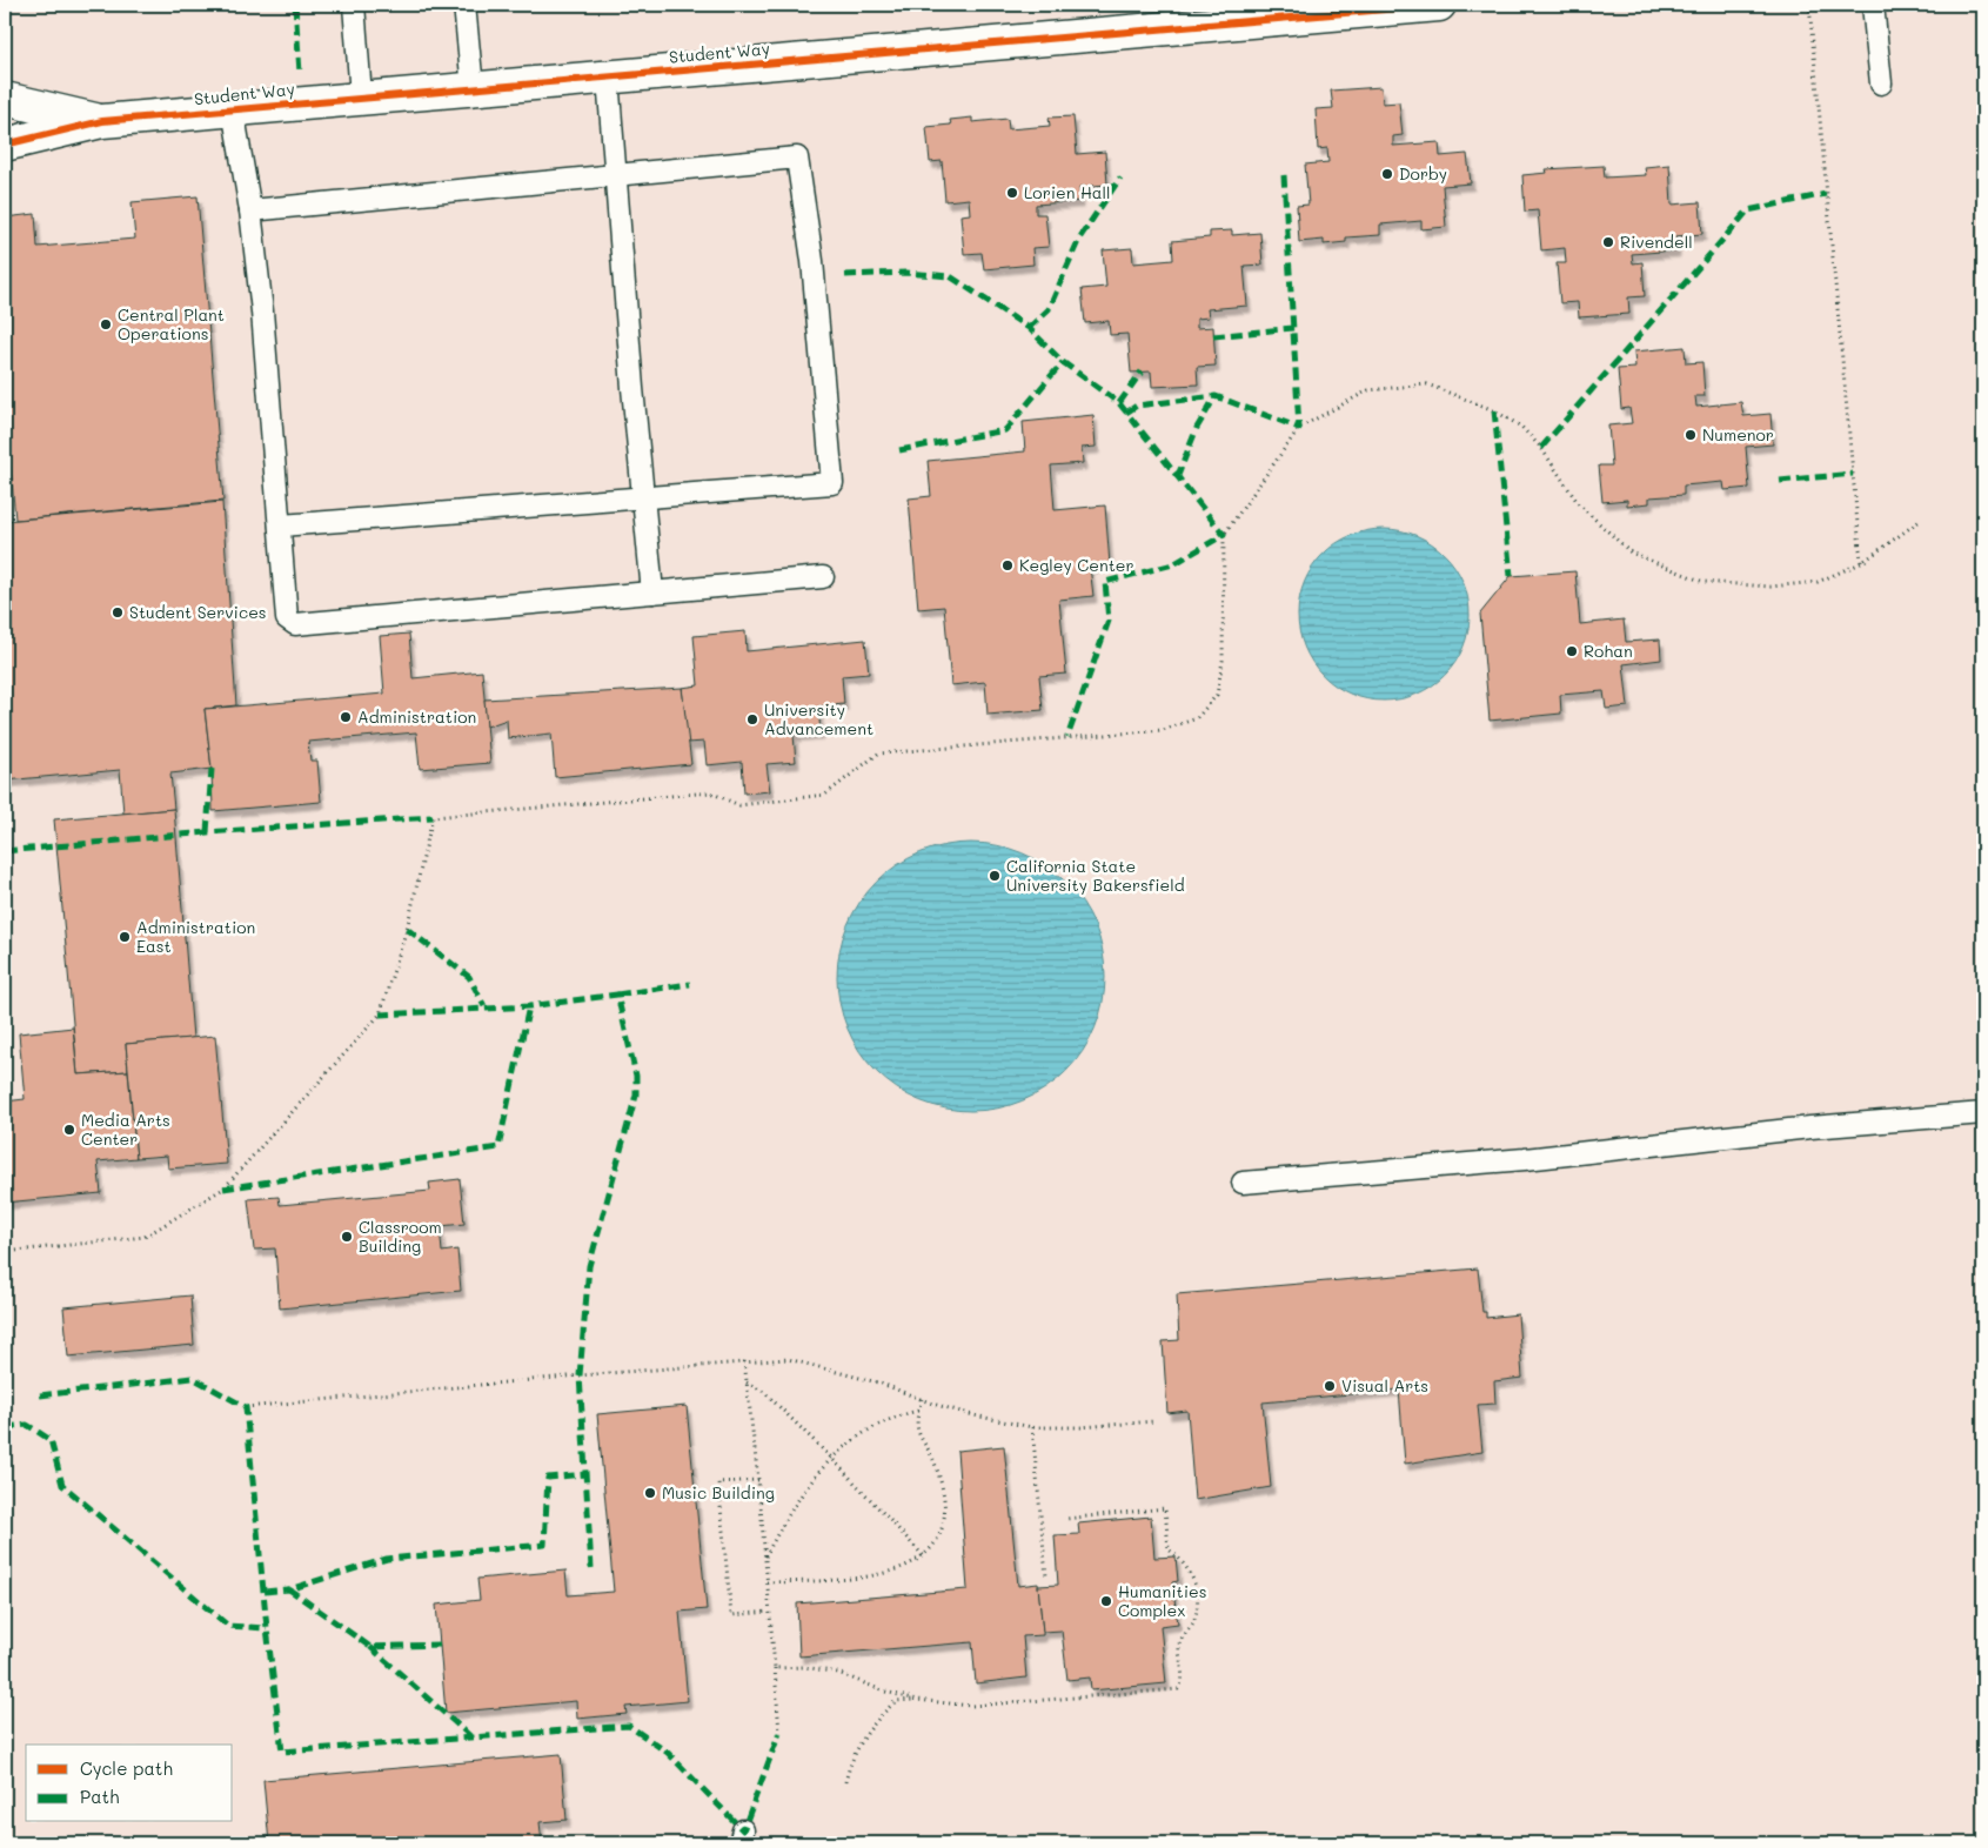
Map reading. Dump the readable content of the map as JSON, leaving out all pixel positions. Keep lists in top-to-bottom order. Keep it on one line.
{"streets":{"street":["Student Way"]},"places":["Dorby","Lorien Hall","Rivendell","Central Plant Operations","Numenor","Kegley Center","Student Services","Rohan","Administration","University Advancement","California State University Bakersfield","Administration East","Media Arts Center","Classroom Building","Visual Arts","Music Building","Humanities Complex"],"legend":["Cycle path","Path"]}
